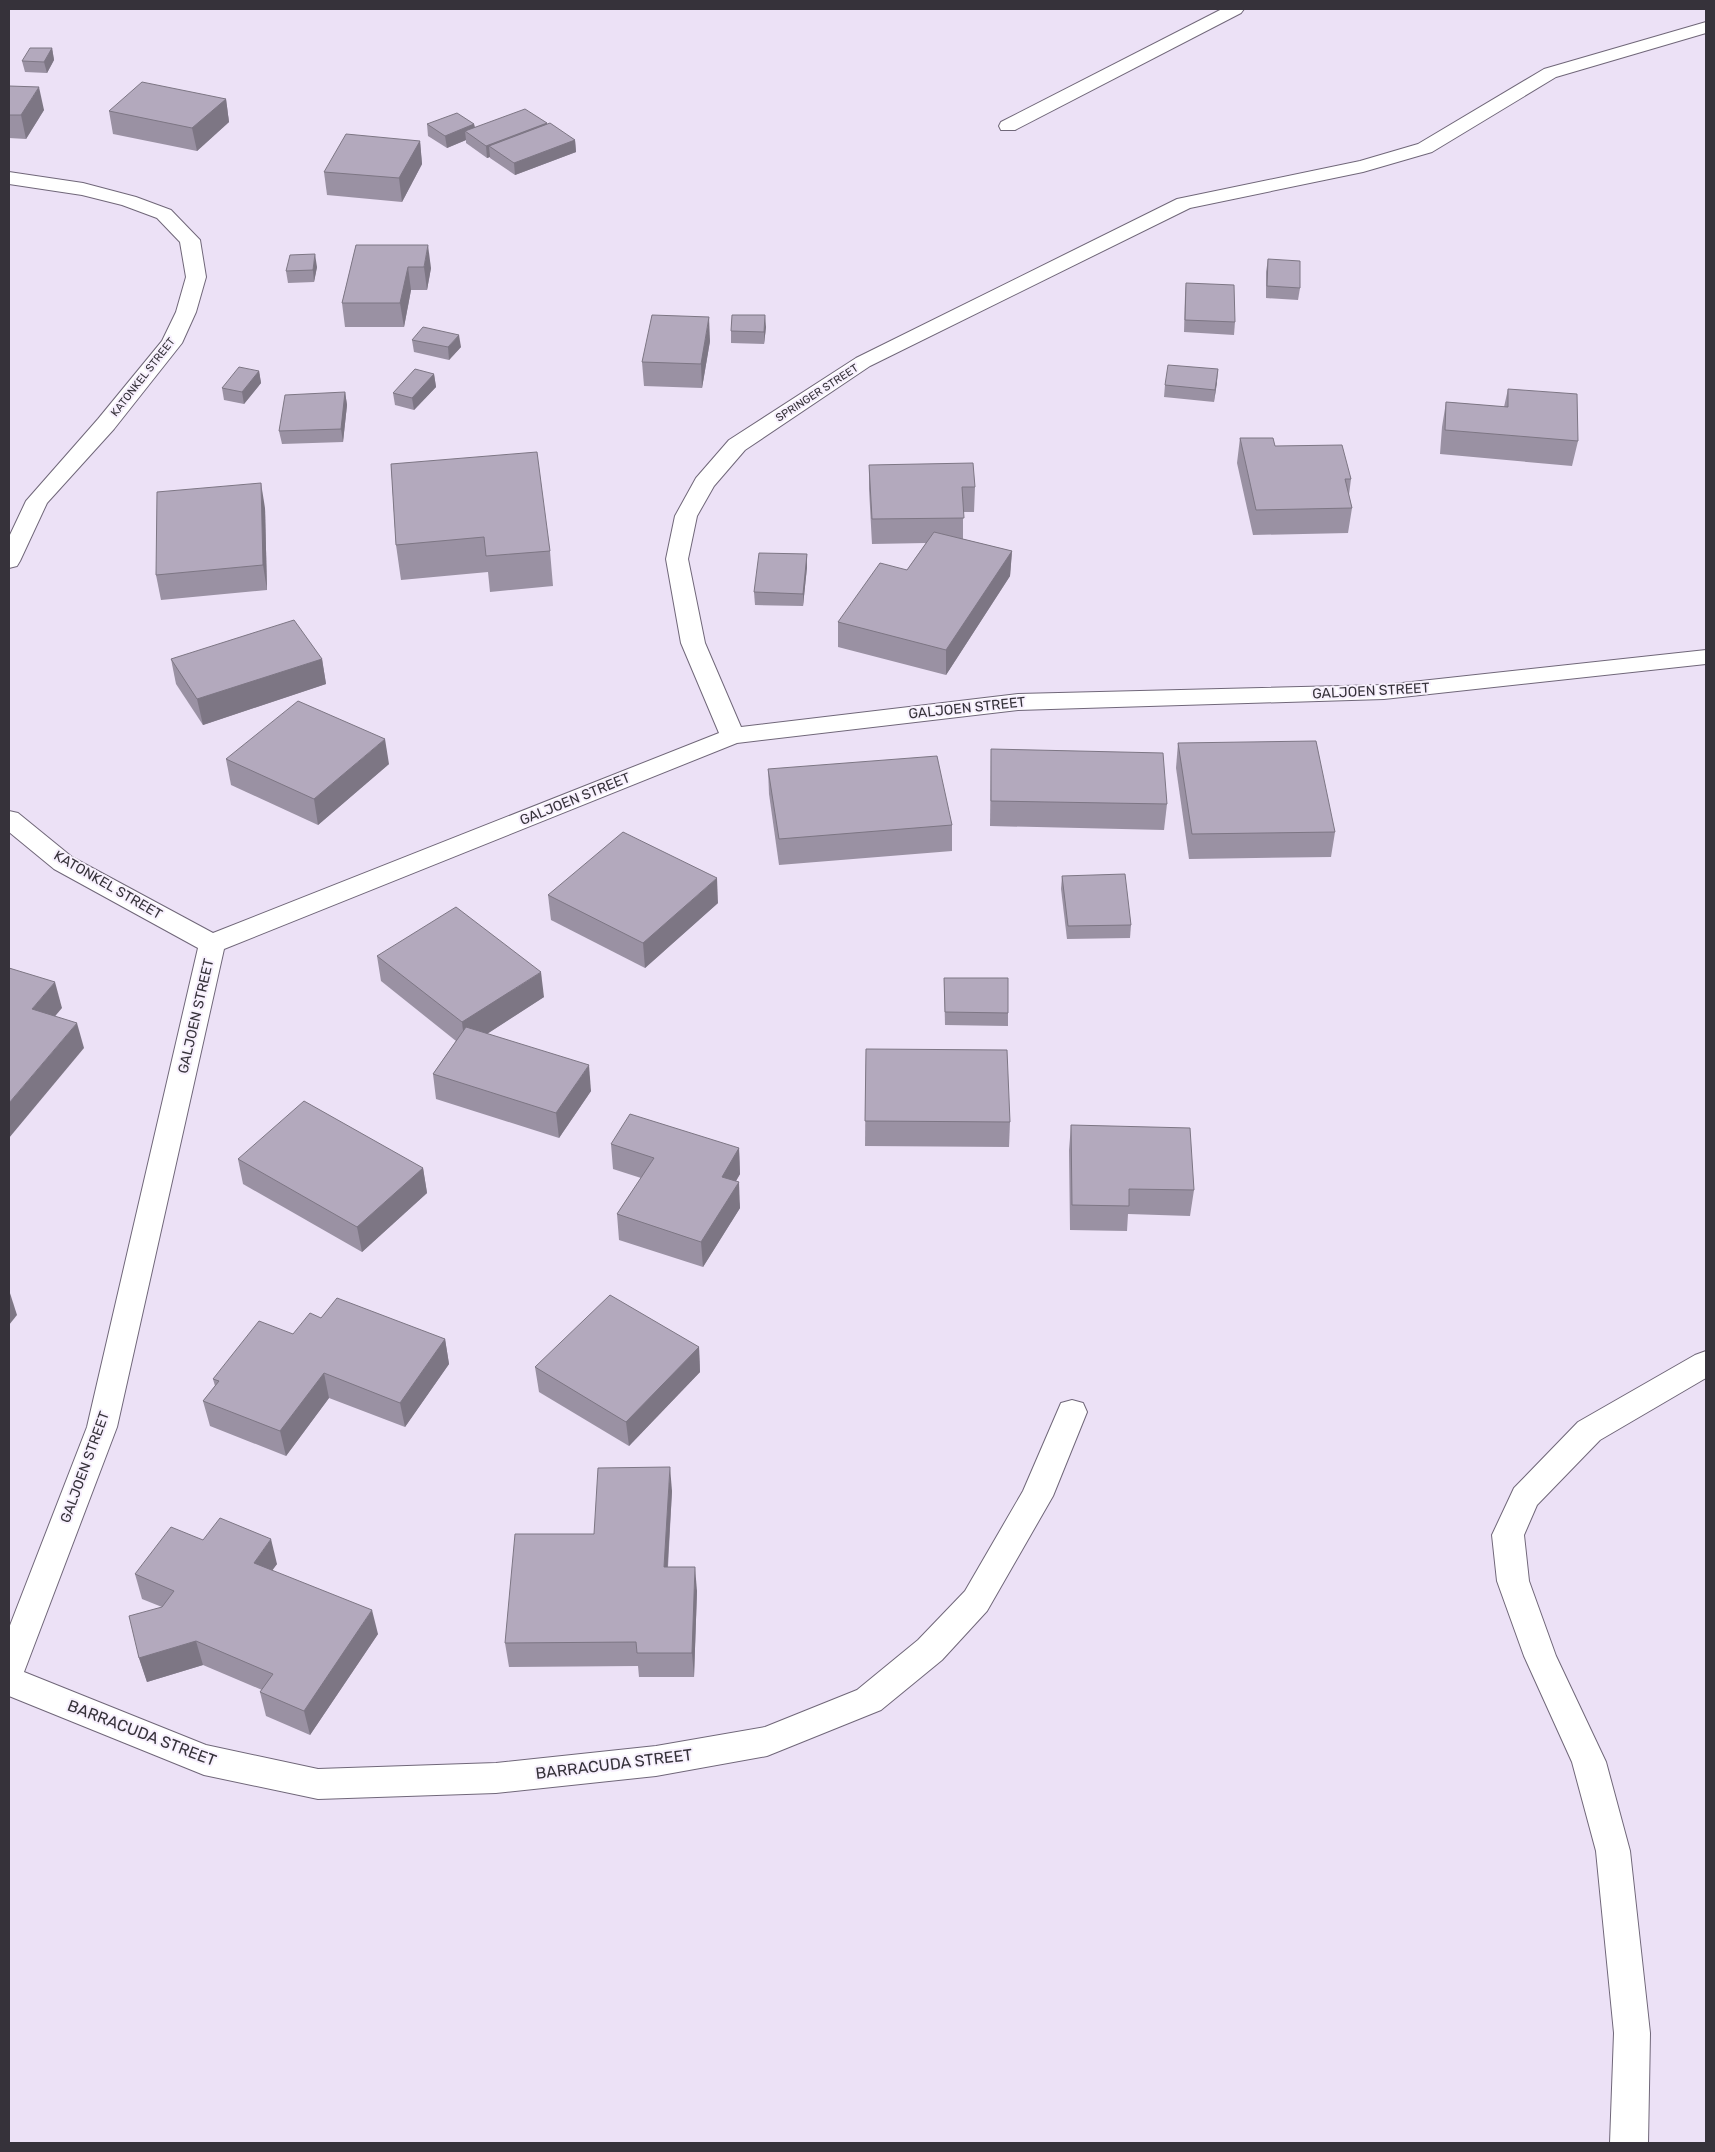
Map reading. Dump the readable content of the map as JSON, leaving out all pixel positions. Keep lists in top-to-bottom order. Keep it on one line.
{"streets":{"street":["KATONKEL STREET","SPRINGER STREET","GALJOEN STREET","BARRACUDA STREET"]},"crossings":[["KATONKEL STREET","GALJOEN STREET"],["SPRINGER STREET","GALJOEN STREET"]]}
